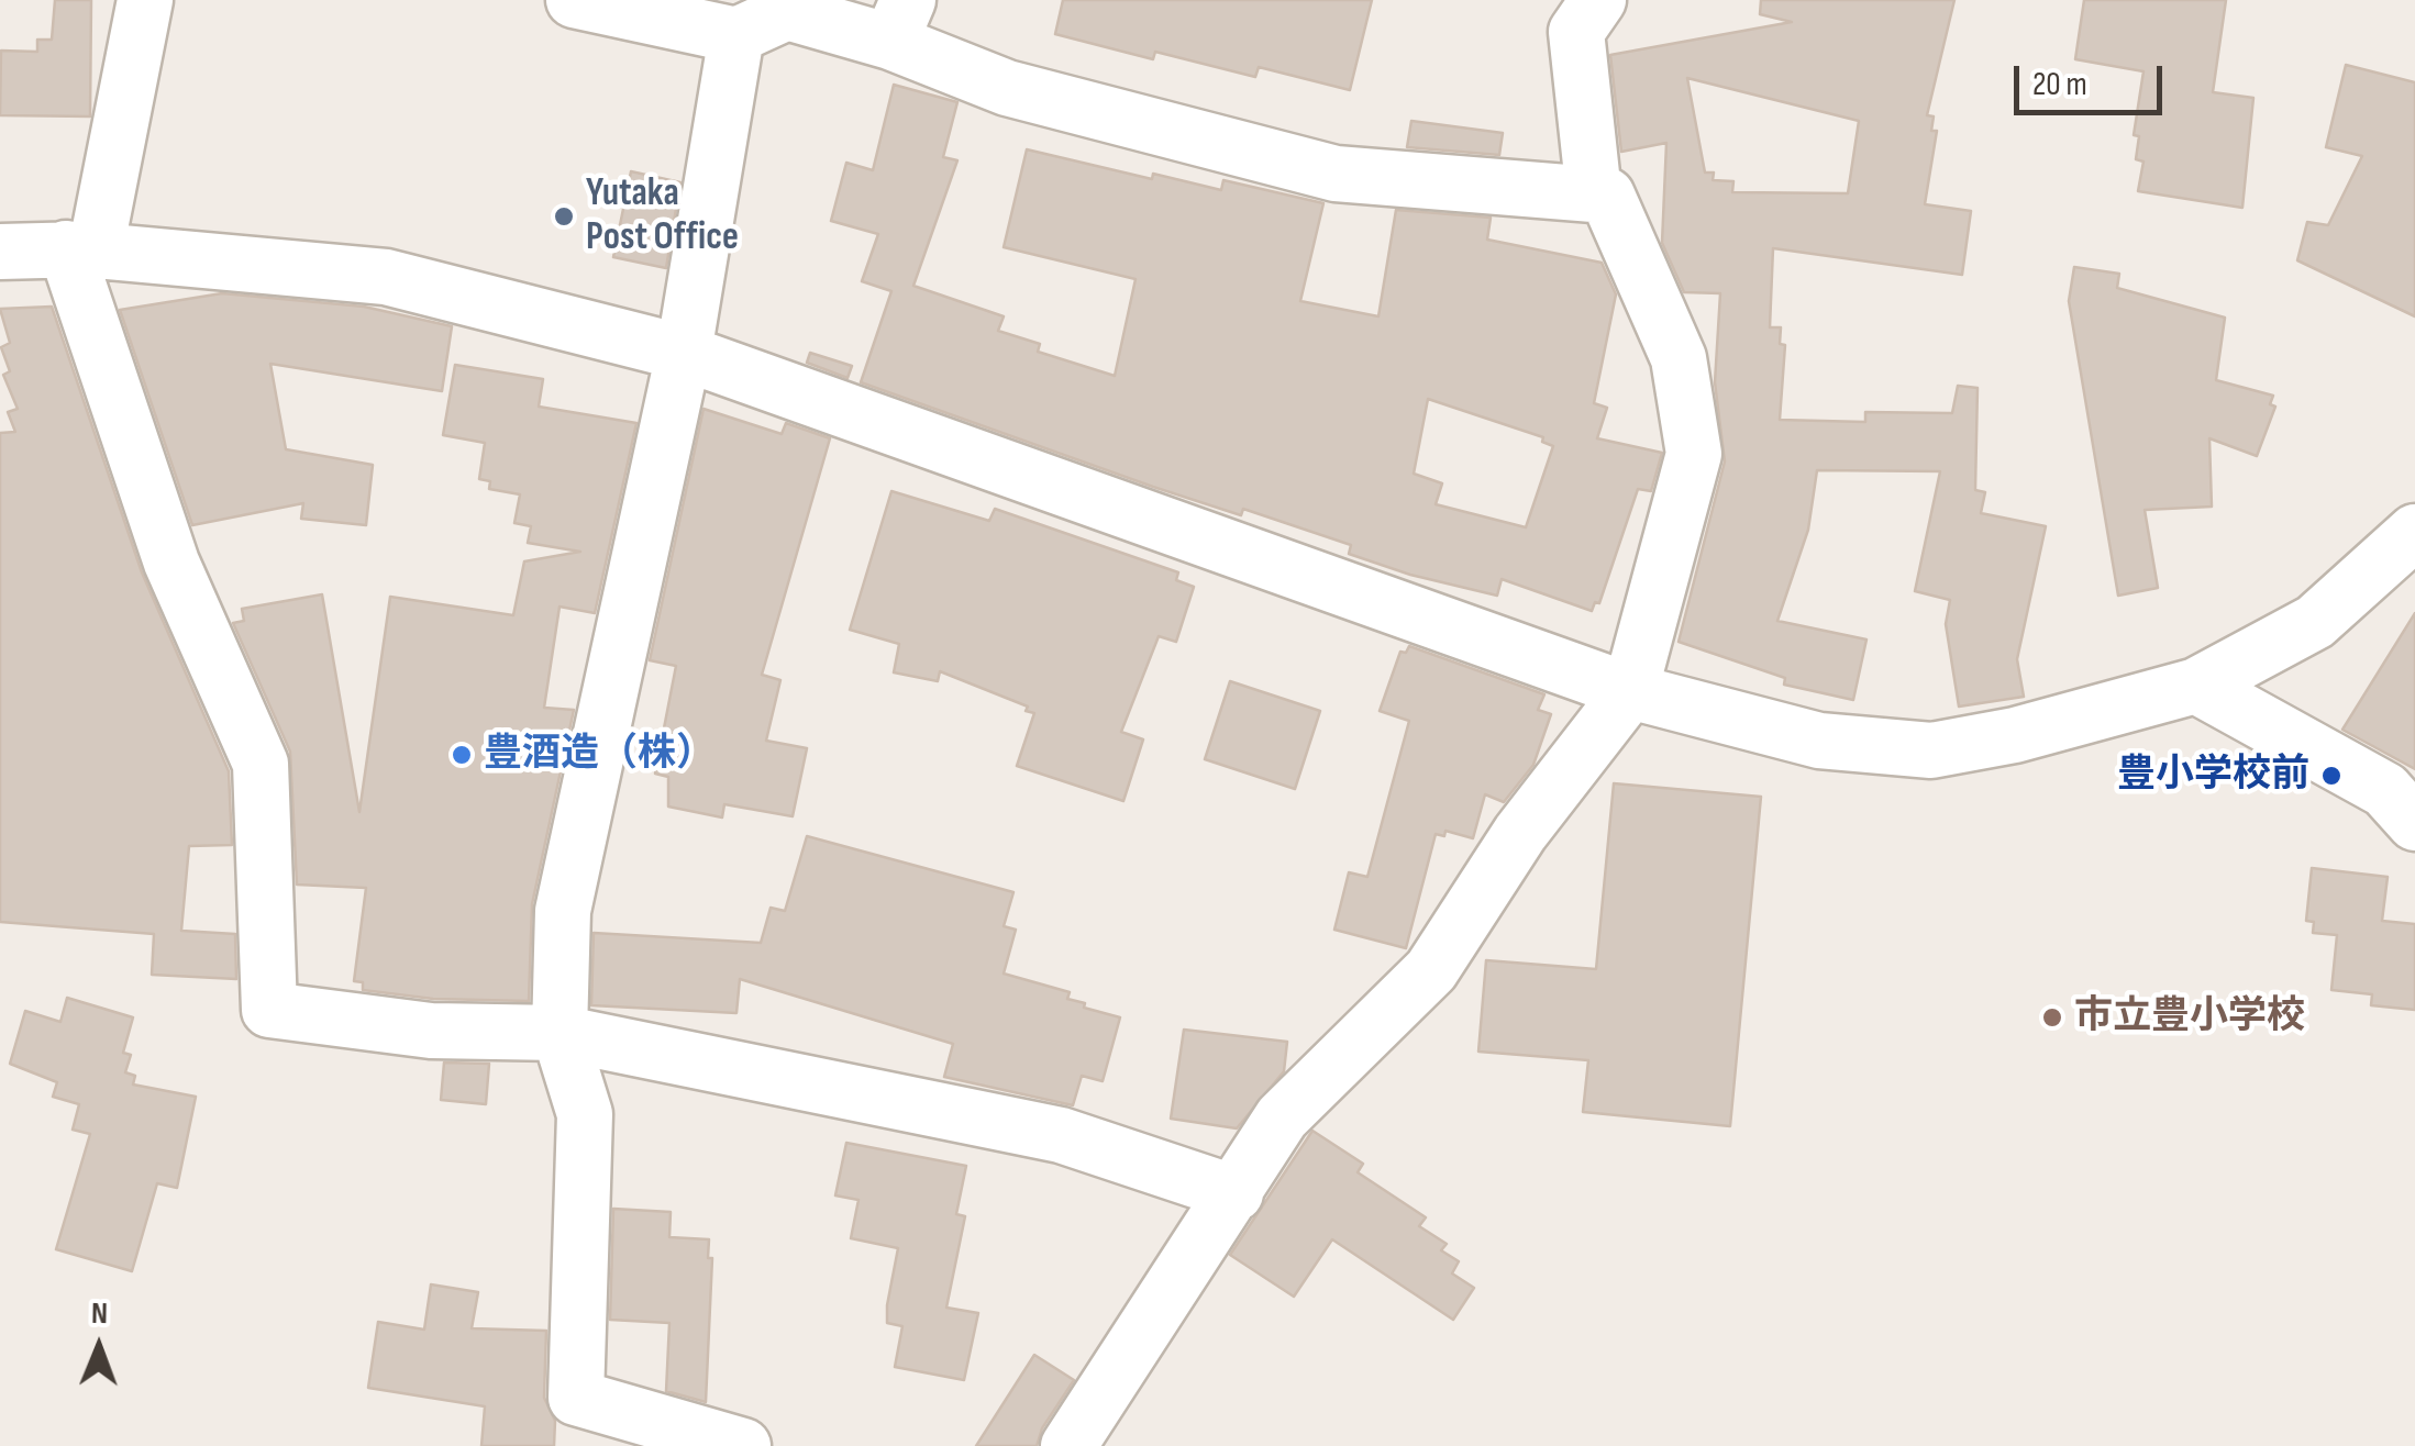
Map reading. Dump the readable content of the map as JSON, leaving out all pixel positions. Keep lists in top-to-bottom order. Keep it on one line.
{"places":["Yutaka Post Office","豊酒造（株）","豊小学校前","市立豊小学校"],"scale_bar":"20 m","north":"top"}
